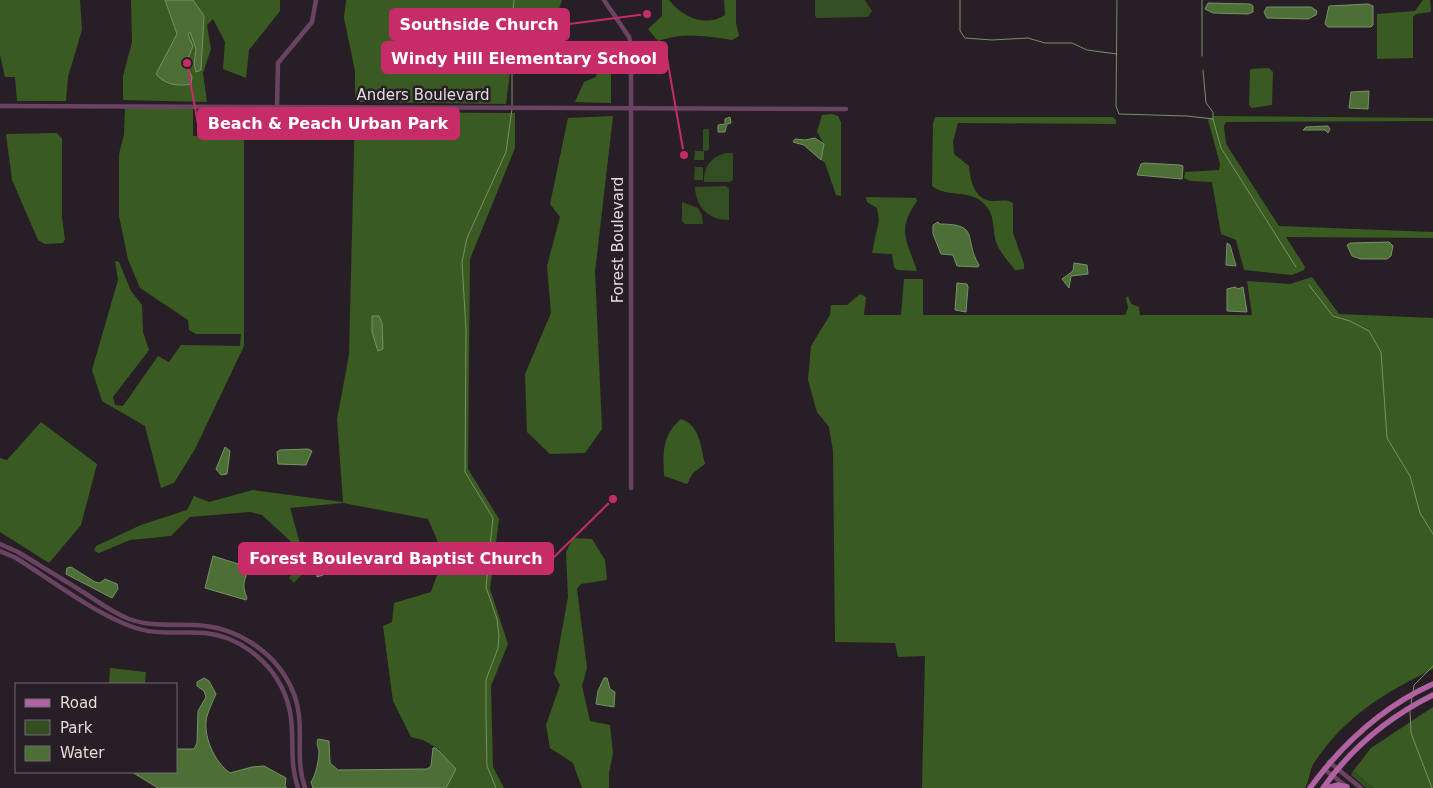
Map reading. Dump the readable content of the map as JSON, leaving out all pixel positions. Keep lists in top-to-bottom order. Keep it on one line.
{"streets":{"street":["Anders Boulevard","Forest Boulevard"]},"crossings":[["Anders Boulevard","Forest Boulevard"]],"places":["Southside Church","Beach & Peach Urban Park","Windy Hill Elementary School","Forest Boulevard Baptist Church"],"legend":["Road","Park","Water"]}
